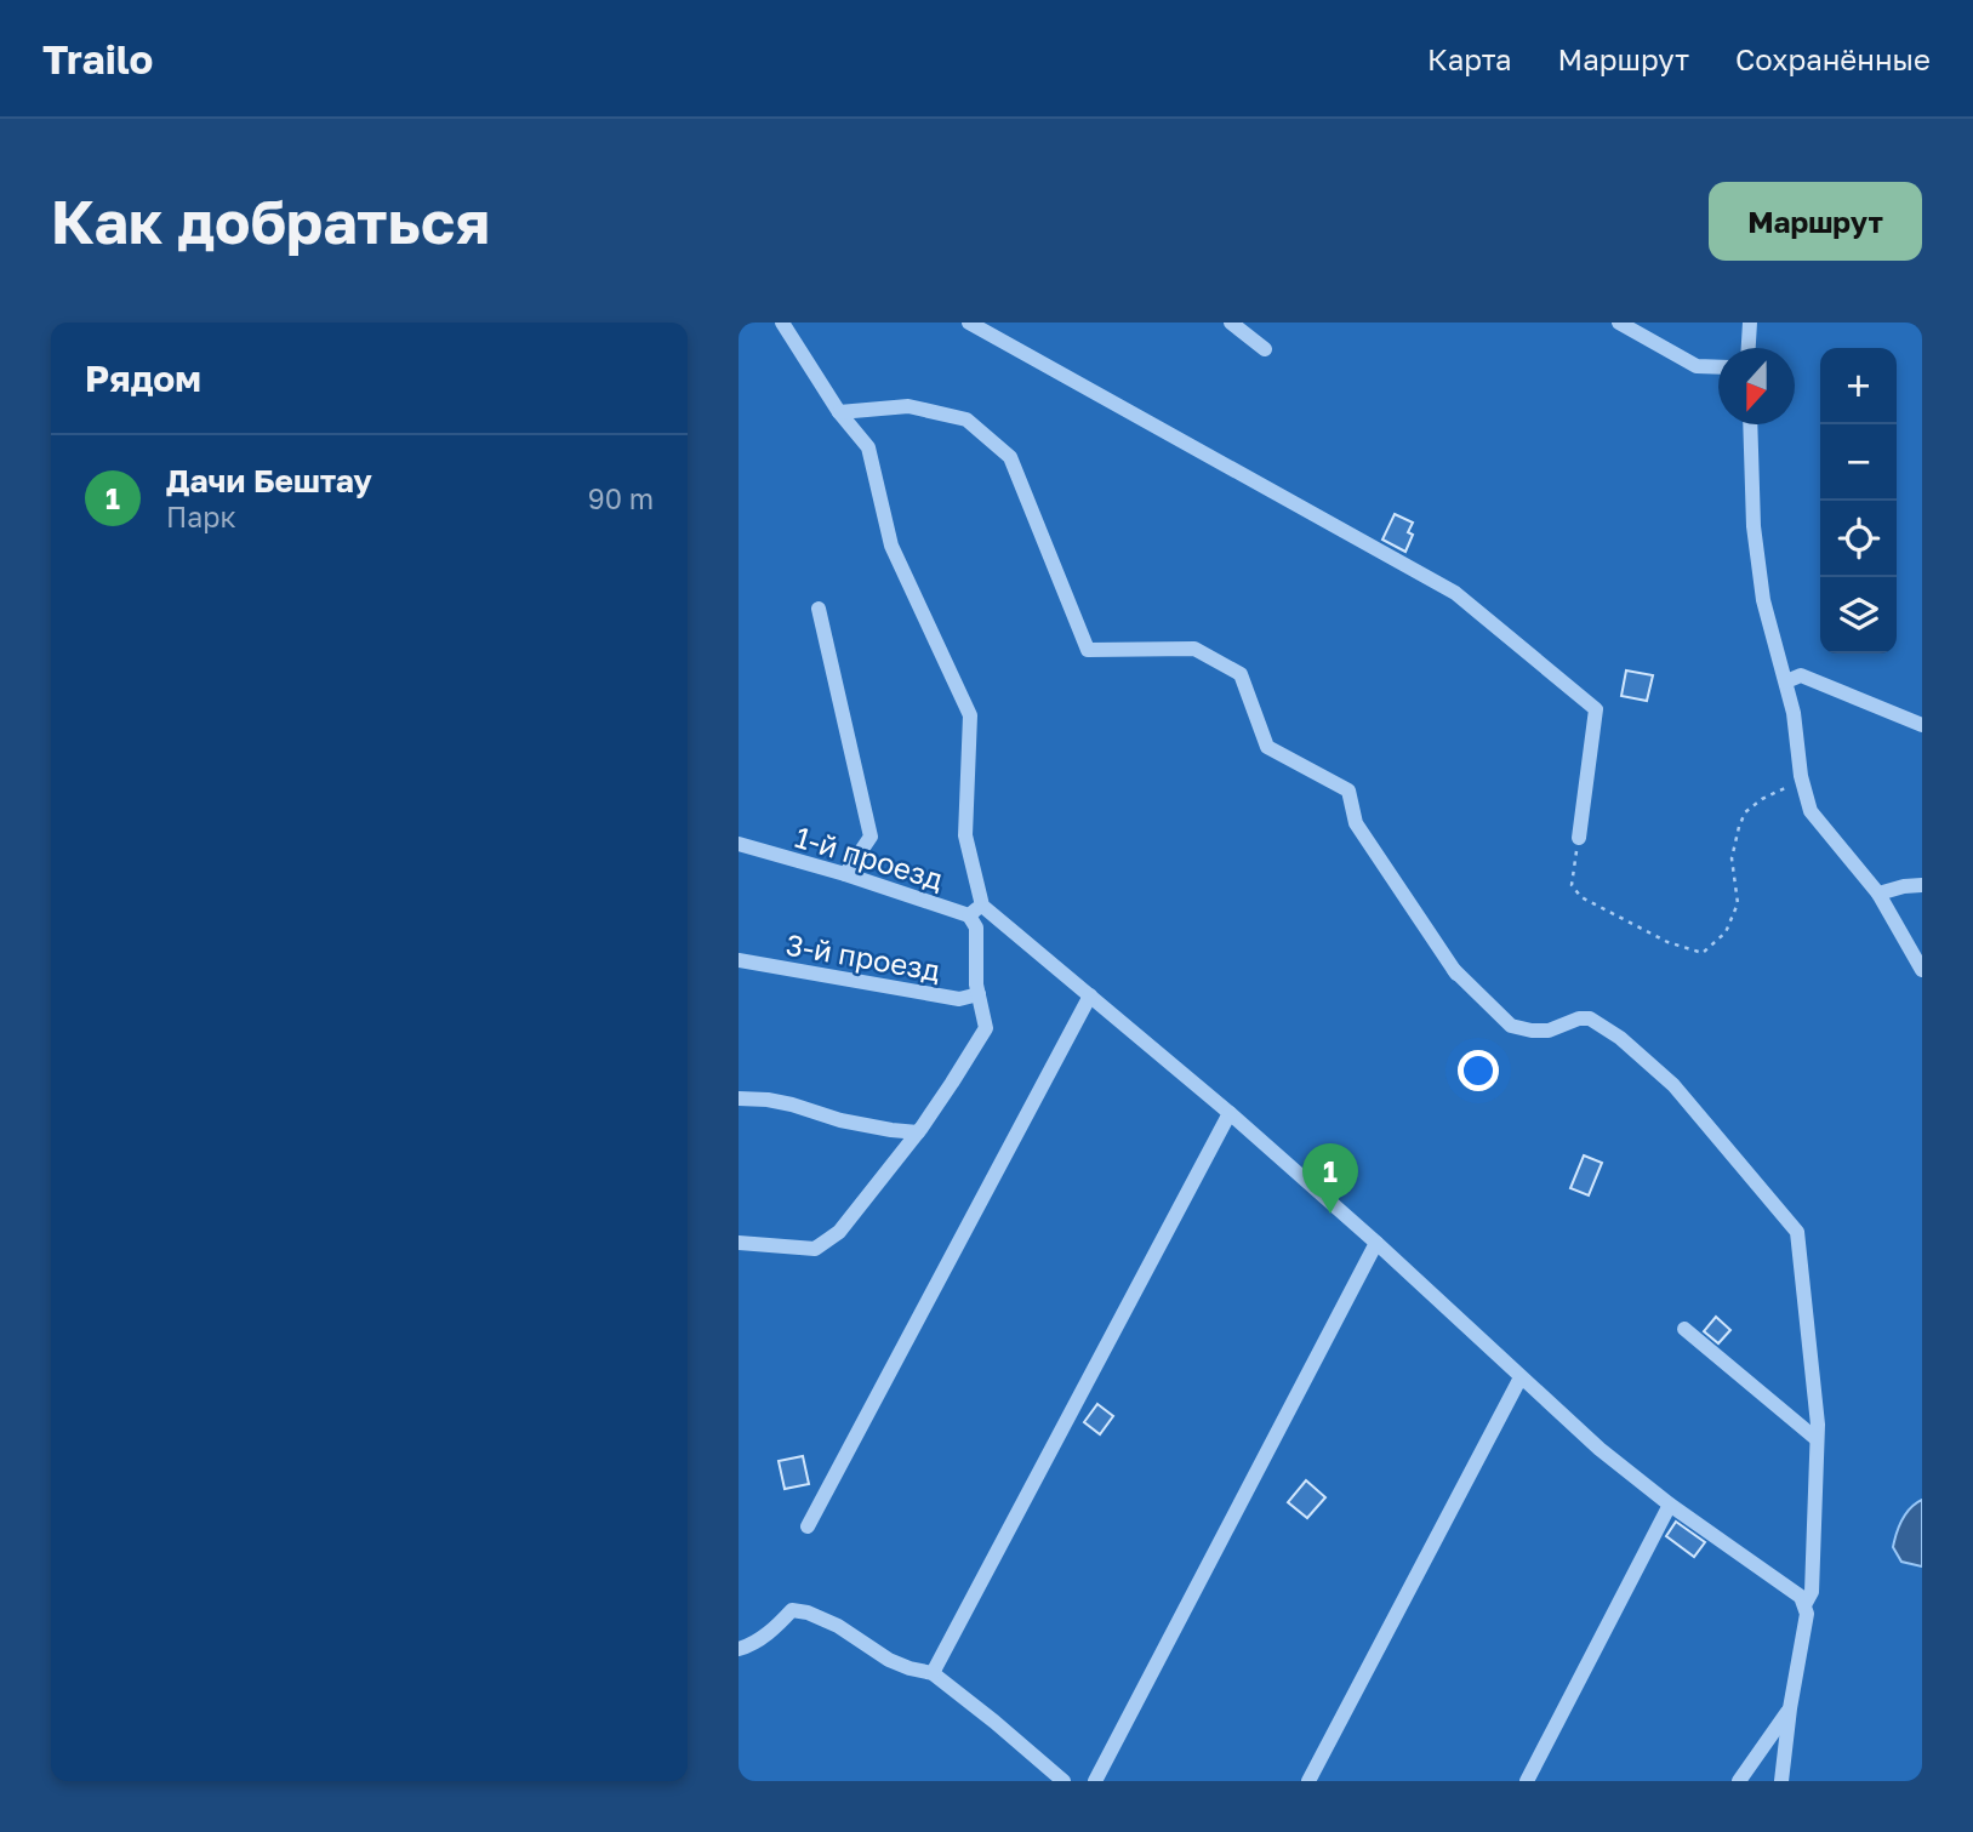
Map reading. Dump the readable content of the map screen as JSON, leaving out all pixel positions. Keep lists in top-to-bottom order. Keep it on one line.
{"streets":{"street":["1-й проезд","3-й проезд"]},"north":"bottom","page":{"header":"Trailo","nav":["Карта","Маршрут","Сохранённые"],"buttons":"Маршрут","title":"Как добраться","heading":"Рядом","map_buttons":["+","−"],"list":[{"mark":"1","name":"Дачи Бештау","note":"Парк","value":"90 m"}],"pins":"1"}}
